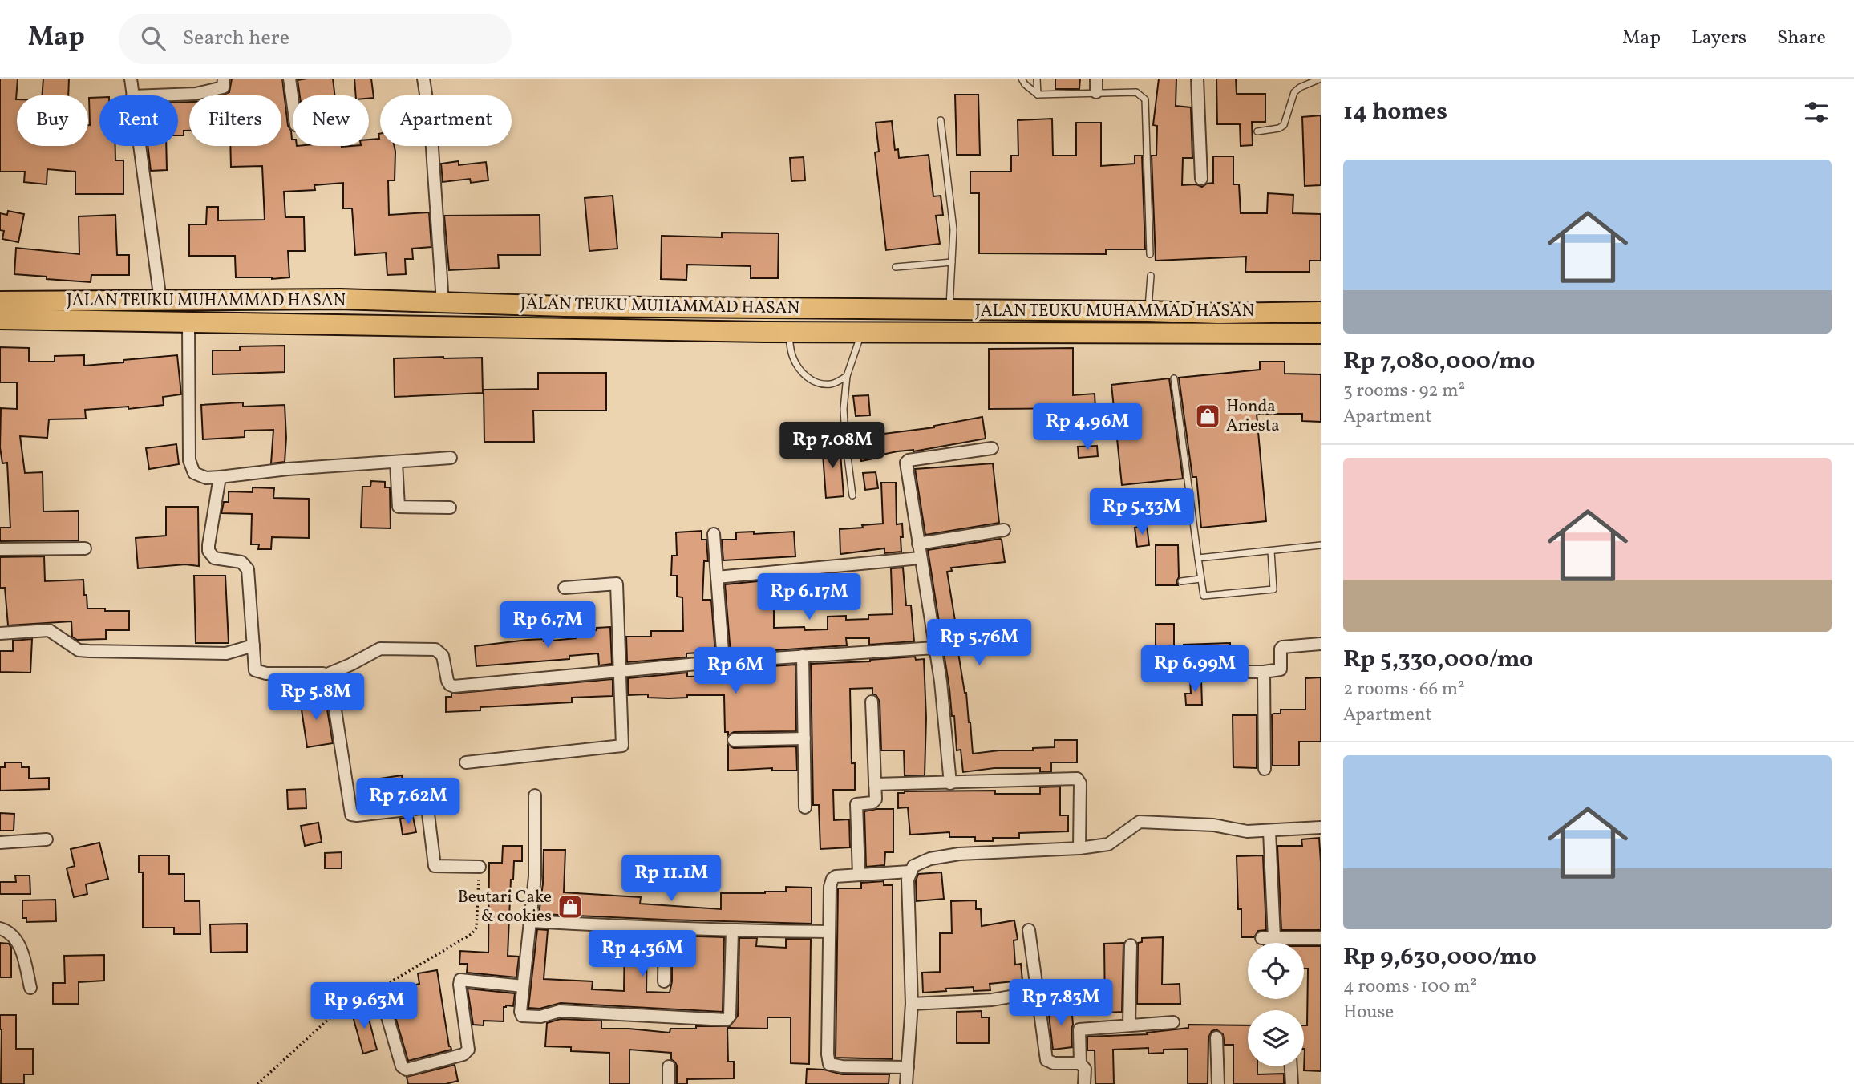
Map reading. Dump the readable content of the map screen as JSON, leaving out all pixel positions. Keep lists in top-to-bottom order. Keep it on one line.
{"streets":{"highway":["JALAN TEUKU MUHAMMAD HASAN"]},"places":{"shop":["Honda Ariesta","Beutari Cake & cookies"]},"page":{"header":"Map","search":"Search here","nav":["Map","Layers","Share"],"heading":"14 homes","chip":["Buy","Rent","Filters","New","Apartment"],"list":[{"name":"Rp 7,080,000/mo","note":"3 rooms · 92 m² · Apartment"},{"name":"Rp 5,330,000/mo","note":"2 rooms · 66 m² · Apartment"},{"name":"Rp 9,630,000/mo","note":"4 rooms · 100 m² · House"}],"price":["Rp 4.96M","Rp 7.08M","Rp 5.33M","Rp 6.17M","Rp 6.7M","Rp 5.76M","Rp 6.99M","Rp 6M","Rp 5.8M","Rp 7.62M","Rp 11.1M","Rp 4.36M","Rp 7.83M","Rp 9.63M"]}}
